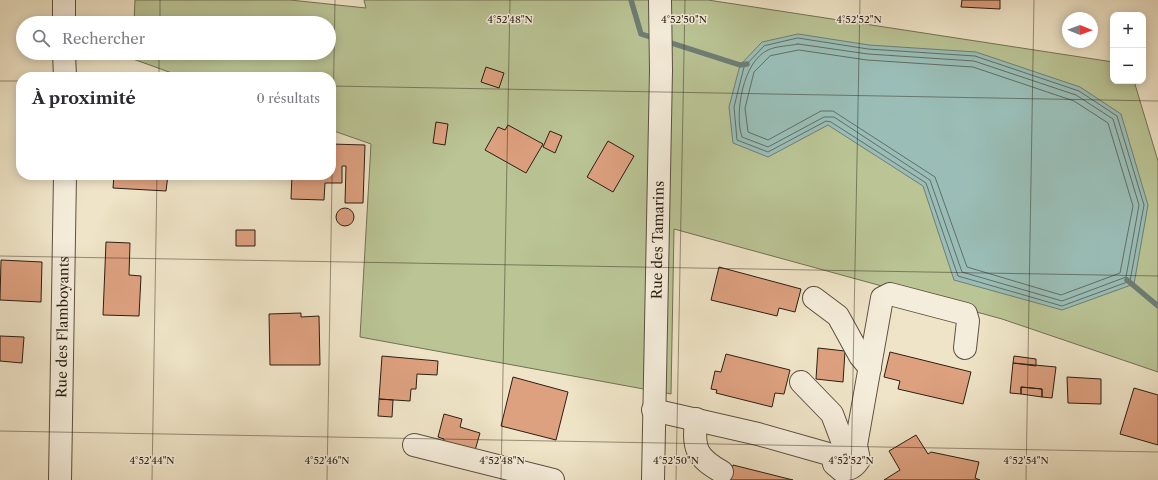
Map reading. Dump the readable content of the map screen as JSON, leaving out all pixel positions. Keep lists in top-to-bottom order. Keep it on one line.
{"streets":{"street":["Rue des Tamarins","Rue des Flamboyants"]},"north":"right","page":{"map_buttons":["+","−"],"search":"Rechercher","heading":["À proximité","0 résultats"]},"coordinates":["4°52'48\"N","4°52'50\"N","4°52'52\"N","4°52'44\"N","4°52'46\"N","4°52'54\"N"]}
